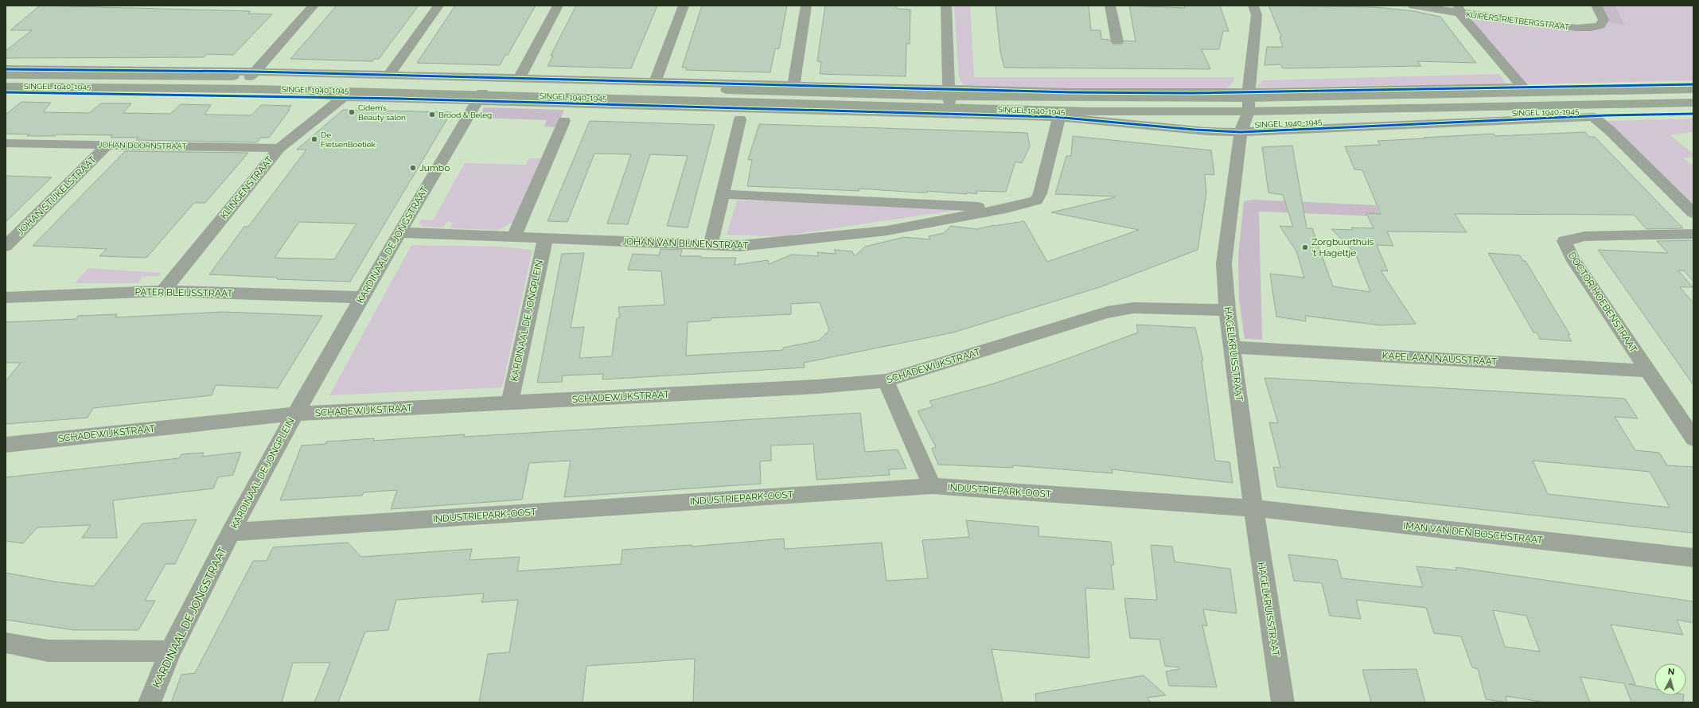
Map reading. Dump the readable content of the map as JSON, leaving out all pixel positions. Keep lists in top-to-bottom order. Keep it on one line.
{"streets":{"main road":["SINGEL 1940-1945"],"street":["KUIPERS-RIETBERGSTRAAT","JOHAN DOORNSTRAAT","KLINGENSTRAAT","JOHAN STIJKELSTRAAT","JOHAN VAN BIJNENSTRAAT","KARDINAAL DE JONGSTRAAT","PATER BLEIJSSTRAAT","DOCTOR HOEBENSTRAAT","KARDINAAL DE JONGPLEIN","HAGELKRUISSTRAAT","KAPELAAN NAUSSTRAAT","SCHADEWIJKSTRAAT","INDUSTRIEPARK-OOST","IMAN VAN DEN BOSCHSTRAAT"]},"crossings":[["KUIPERS-RIETBERGSTRAAT","SINGEL 1940-1945"],["SINGEL 1940-1945","KLINGENSTRAAT"],["SINGEL 1940-1945","JOHAN VAN BIJNENSTRAAT"],["SINGEL 1940-1945","KARDINAAL DE JONGSTRAAT"],["SINGEL 1940-1945","HAGELKRUISSTRAAT"],["JOHAN DOORNSTRAAT","KLINGENSTRAAT"],["JOHAN DOORNSTRAAT","JOHAN STIJKELSTRAAT"],["KLINGENSTRAAT","PATER BLEIJSSTRAAT"],["JOHAN VAN BIJNENSTRAAT","KARDINAAL DE JONGSTRAAT"],["JOHAN VAN BIJNENSTRAAT","KARDINAAL DE JONGPLEIN"],["KARDINAAL DE JONGSTRAAT","PATER BLEIJSSTRAAT"],["KARDINAAL DE JONGSTRAAT","KARDINAAL DE JONGPLEIN"],["KARDINAAL DE JONGSTRAAT","SCHADEWIJKSTRAAT"],["KARDINAAL DE JONGSTRAAT","INDUSTRIEPARK-OOST"],["DOCTOR HOEBENSTRAAT","KAPELAAN NAUSSTRAAT"],["KARDINAAL DE JONGPLEIN","SCHADEWIJKSTRAAT"],["KARDINAAL DE JONGPLEIN","INDUSTRIEPARK-OOST"],["HAGELKRUISSTRAAT","KAPELAAN NAUSSTRAAT"],["HAGELKRUISSTRAAT","SCHADEWIJKSTRAAT"],["HAGELKRUISSTRAAT","INDUSTRIEPARK-OOST"],["HAGELKRUISSTRAAT","IMAN VAN DEN BOSCHSTRAAT"],["INDUSTRIEPARK-OOST","IMAN VAN DEN BOSCHSTRAAT"]],"places":["Cidem’s Beauty salon","Brood & Beleg","De FietsenBoetiek","Jumbo","Zorgbuurthuis 't Hageltje"],"north":"top"}
